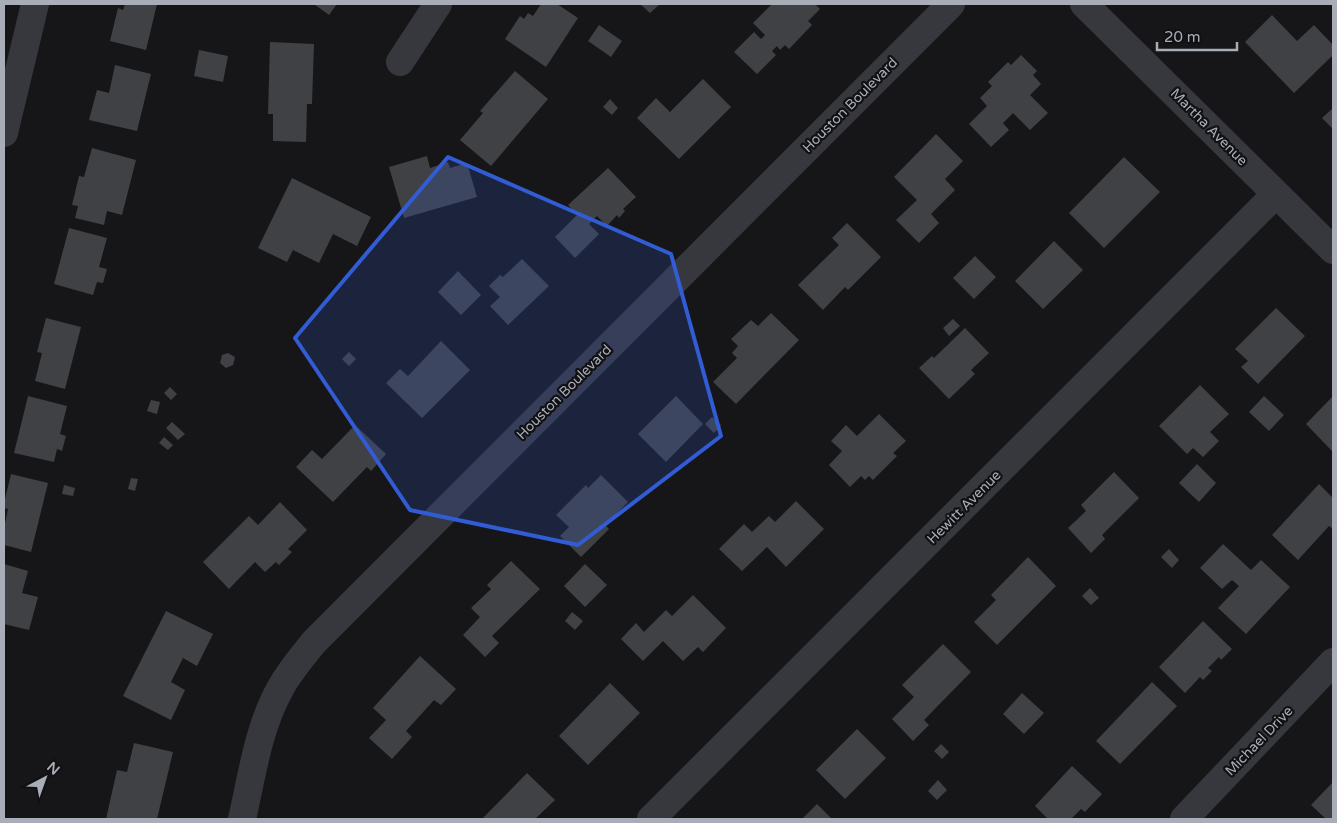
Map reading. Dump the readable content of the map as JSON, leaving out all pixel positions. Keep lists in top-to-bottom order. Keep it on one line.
{"streets":{"street":["Houston Boulevard","Martha Avenue","Hewitt Avenue","Michael Drive"]},"crossings":[["Martha Avenue","Hewitt Avenue"]],"scale_bar":"20 m","north":"top right"}
